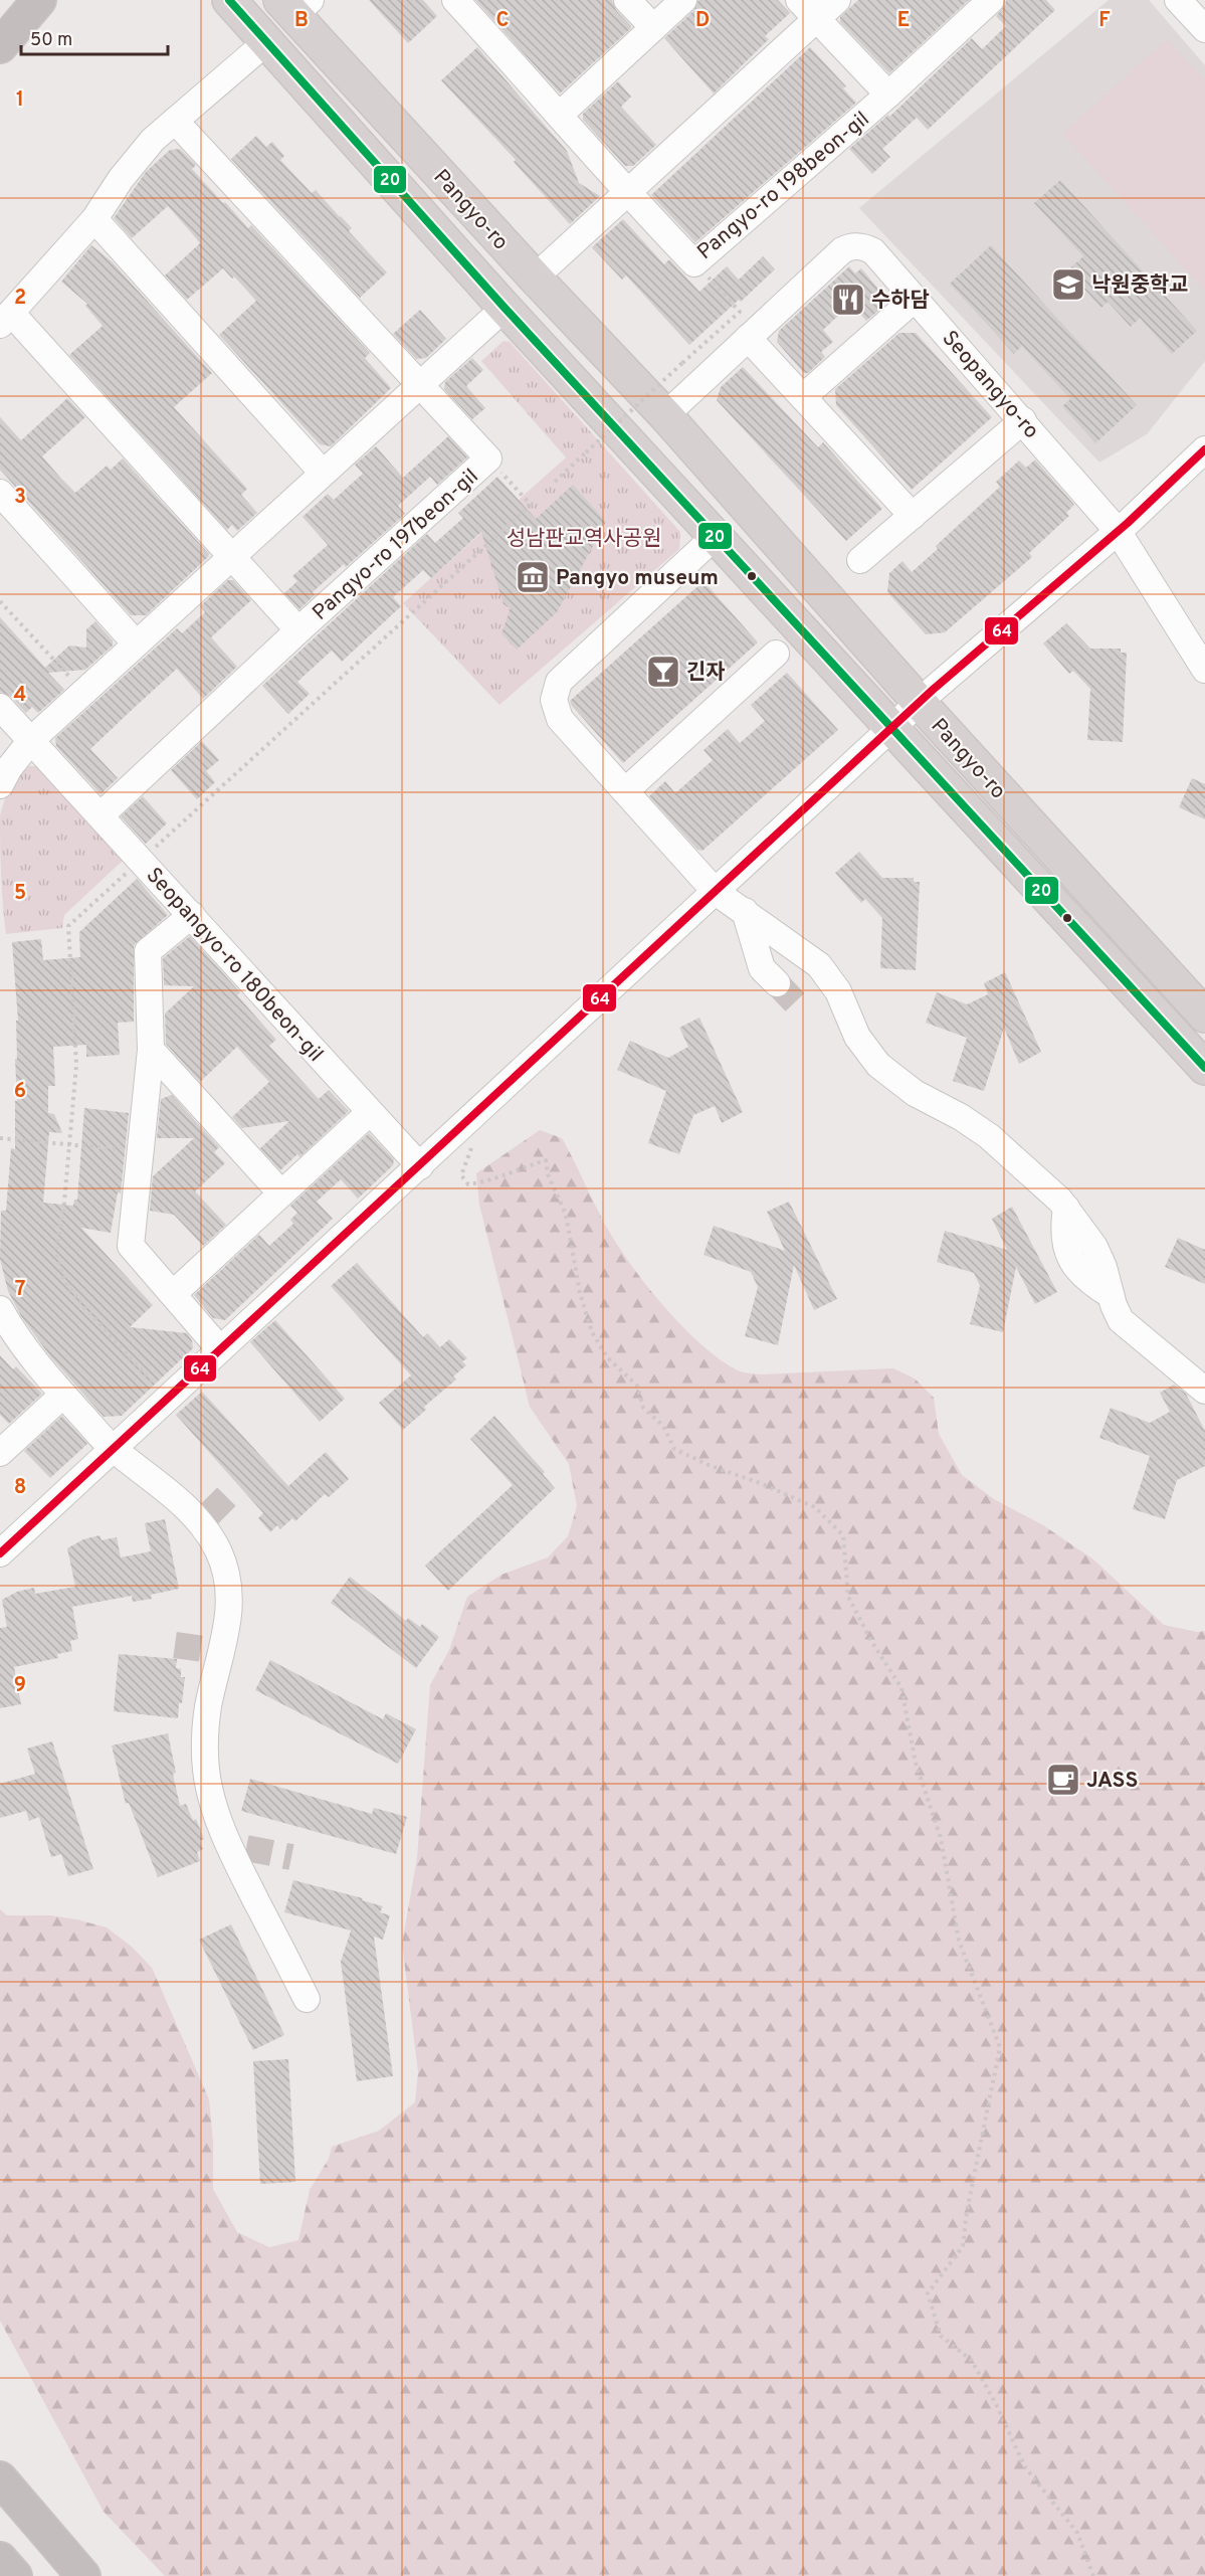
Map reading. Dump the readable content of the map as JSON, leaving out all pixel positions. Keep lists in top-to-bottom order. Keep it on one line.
{"streets":{"main road":["Pangyo-ro"],"street":["Pangyo-ro 198beon-gil","Seopangyo-ro","Pangyo-ro 197beon-gil","Seopangyo-ro 180beon-gil"]},"parks":["성남판교역사공원"],"places":{"school or university":["낙원중학교"],"restaurant":["수하담"],"museum":["Pangyo museum"],"bar":["긴자"],"cafe":["JASS"]},"lines":["transit line 20","transit line 64"],"scale_bar":"50 m","grid":{"columns":["B","C","D","E","F"],"rows":["1","2","3","4","5","6","7","8","9"]}}
